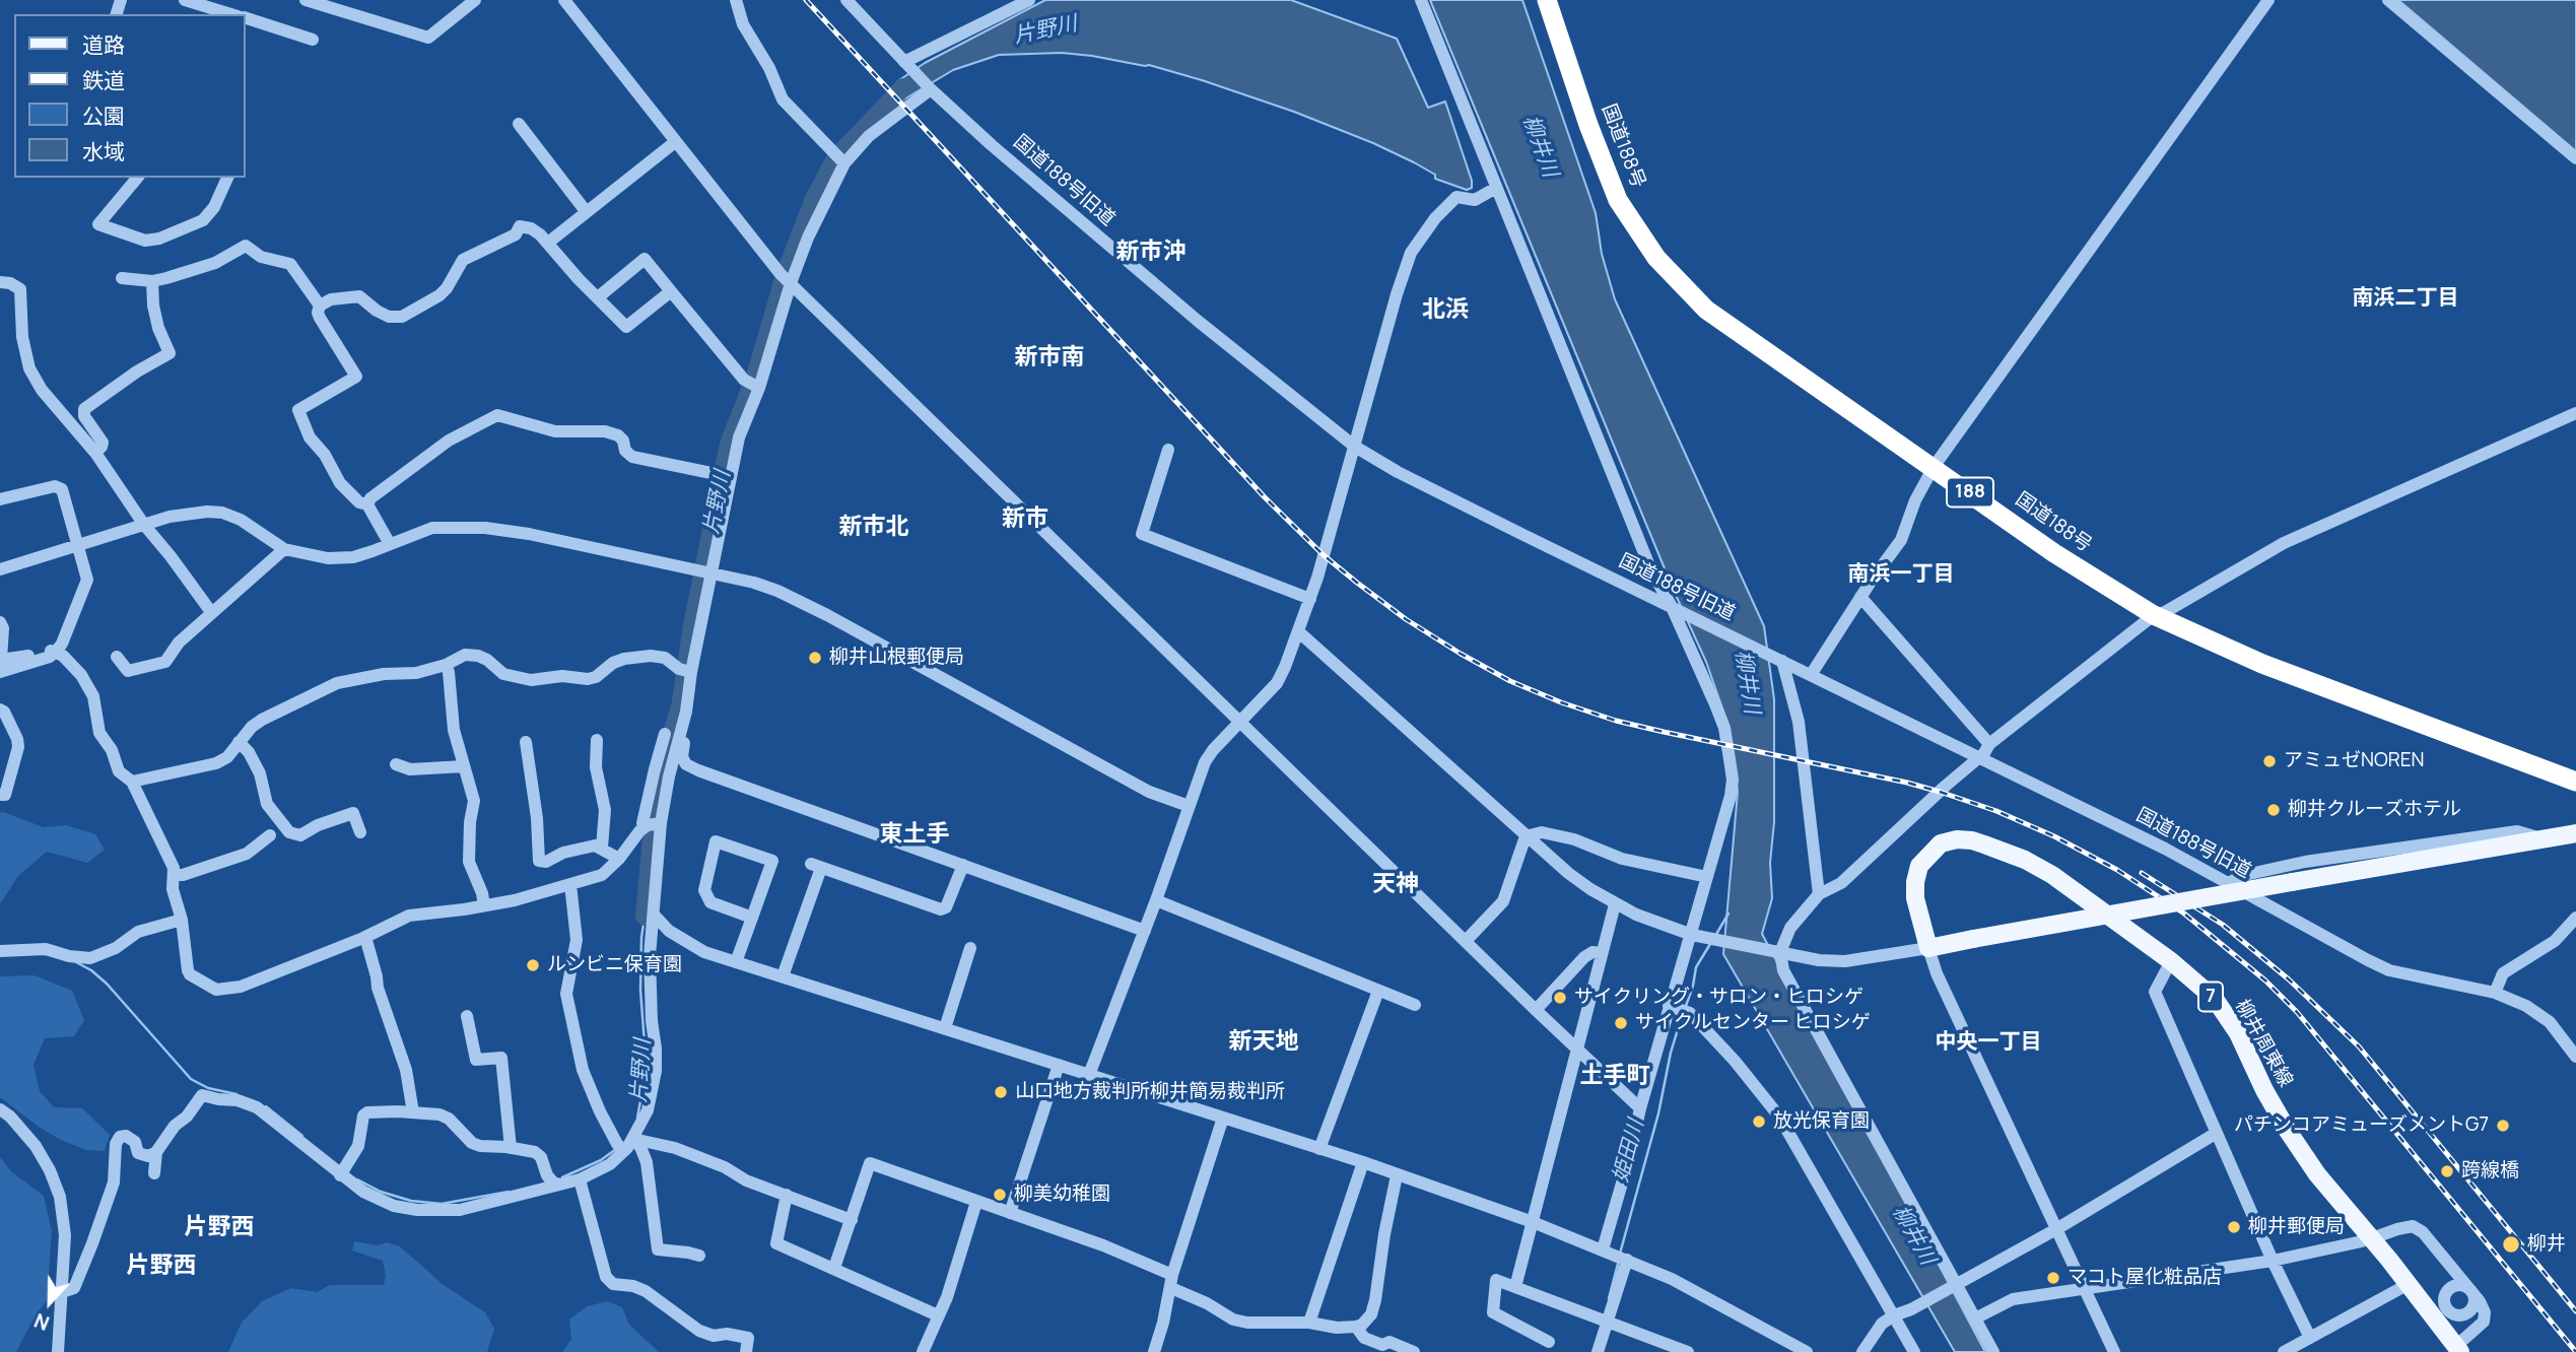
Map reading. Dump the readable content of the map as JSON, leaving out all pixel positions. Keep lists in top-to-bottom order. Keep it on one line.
{"streets":{"highway":["国道188号","188"],"main road":["7","柳井周東線"],"street":["国道188号旧道"]},"districts":["新市沖","南浜二丁目","北浜","新市南","新市","新市北","南浜一丁目","東土手","天神","新天地","中央一丁目","土手町","片野西","片野西"],"water":["片野川","柳井川","姫田川"],"places":["柳井山根郵便局","アミュゼNOREN","柳井クルーズホテル","ルンビニ保育園","サイクリング・サロン・ヒロシゲ","サイクルセンター ヒロシゲ","山口地方裁判所柳井簡易裁判所","放光保育園","パチンコアミューズメントG7","跨線橋","柳美幼稚園","柳井郵便局","柳井","マコト屋化粧品店"],"legend":["道路","鉄道","公園","水域"],"north":"bottom"}
